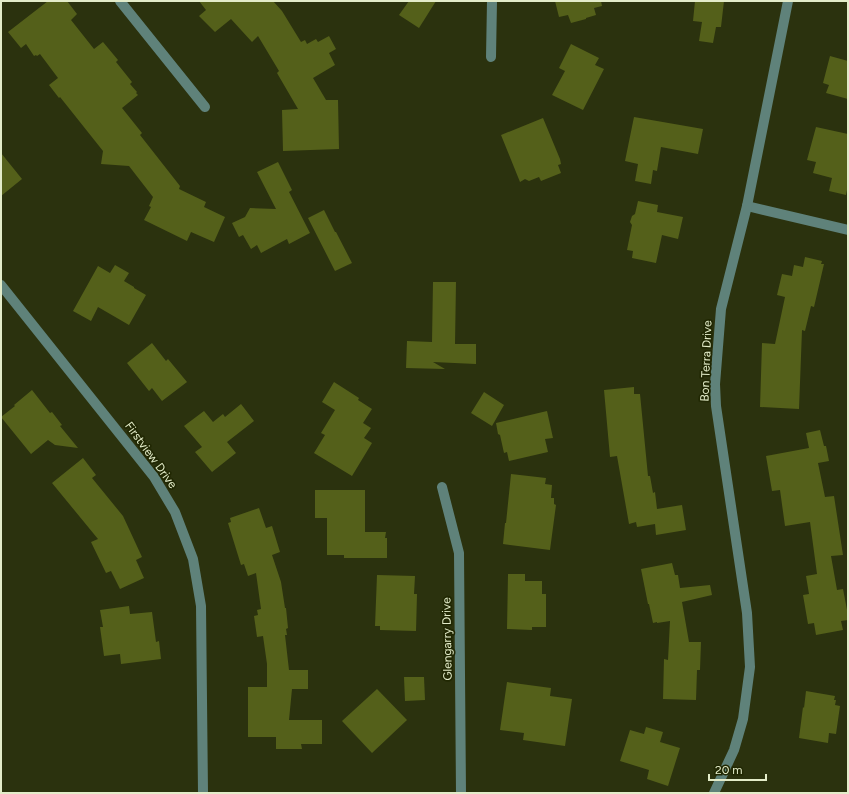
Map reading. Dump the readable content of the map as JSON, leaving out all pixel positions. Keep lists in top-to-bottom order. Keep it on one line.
{"streets":{"street":["Bon Terra Drive","Firstview Drive","Glengarry Drive"]},"scale_bar":"20 m"}
